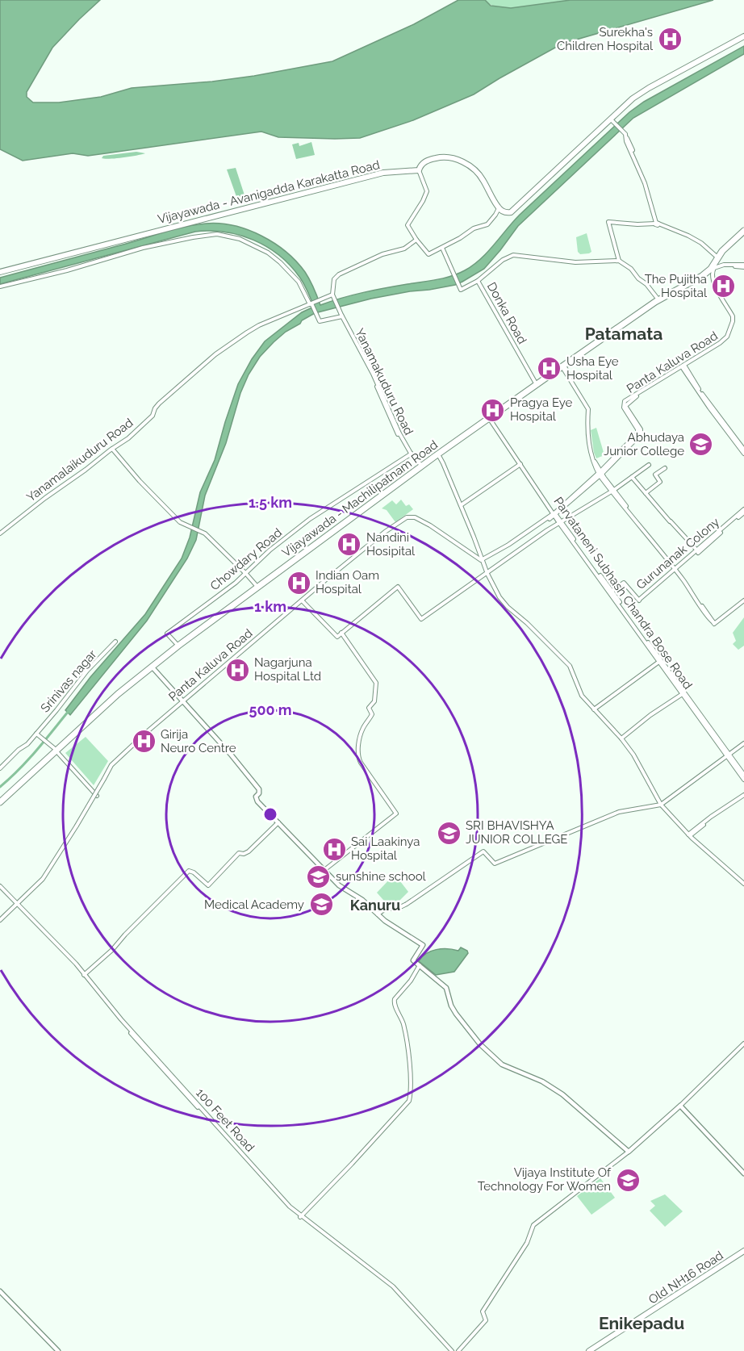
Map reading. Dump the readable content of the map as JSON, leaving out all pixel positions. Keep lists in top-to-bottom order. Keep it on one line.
{"streets":{"highway":["Vijayawada - Machilipatnam Road"],"main road":["Vijayawada - Avanigadda Karakatta Road","Old NH16 Road"],"street":["Donka Road","Panta Kaluva Road","Yanamakuduru Road","Yanamalaikuduru Road","Gurunanak Colony","Chowdary Road","Parvataneni Subhash Chandra Bose Road","Srinivas nagar","100 Feet Road"]},"crossings":[["Donka Road","Vijayawada - Machilipatnam Road"],["Panta Kaluva Road","Vijayawada - Machilipatnam Road"],["Panta Kaluva Road","Parvataneni Subhash Chandra Bose Road"],["Panta Kaluva Road","100 Feet Road"],["Yanamakuduru Road","Yanamalaikuduru Road"],["Yanamakuduru Road","Vijayawada - Machilipatnam Road"],["Yanamakuduru Road","Chowdary Road"],["Vijayawada - Machilipatnam Road","Chowdary Road"],["Vijayawada - Machilipatnam Road","Parvataneni Subhash Chandra Bose Road"],["Gurunanak Colony","Parvataneni Subhash Chandra Bose Road"]],"districts":["Patamata","Kanuru","Enikepadu"],"places":{"hospital":["Surekha's Children Hospital","The Pujitha Hospital","Usha Eye Hospital","Pragya Eye Hospital","Nandini Hosipital","Indian Oam Hospital","Nagarjuna Hospital Ltd","Girija Neuro Centre","Sai Laakinya Hospital"],"school or university":["Abhudaya Junior College","SRI BHAVISHYA JUNIOR COLLEGE","sunshine school","Medical Academy","Vijaya Institute Of Technology For Women"]},"rings":["1.5 km","1 km","500 m"]}
